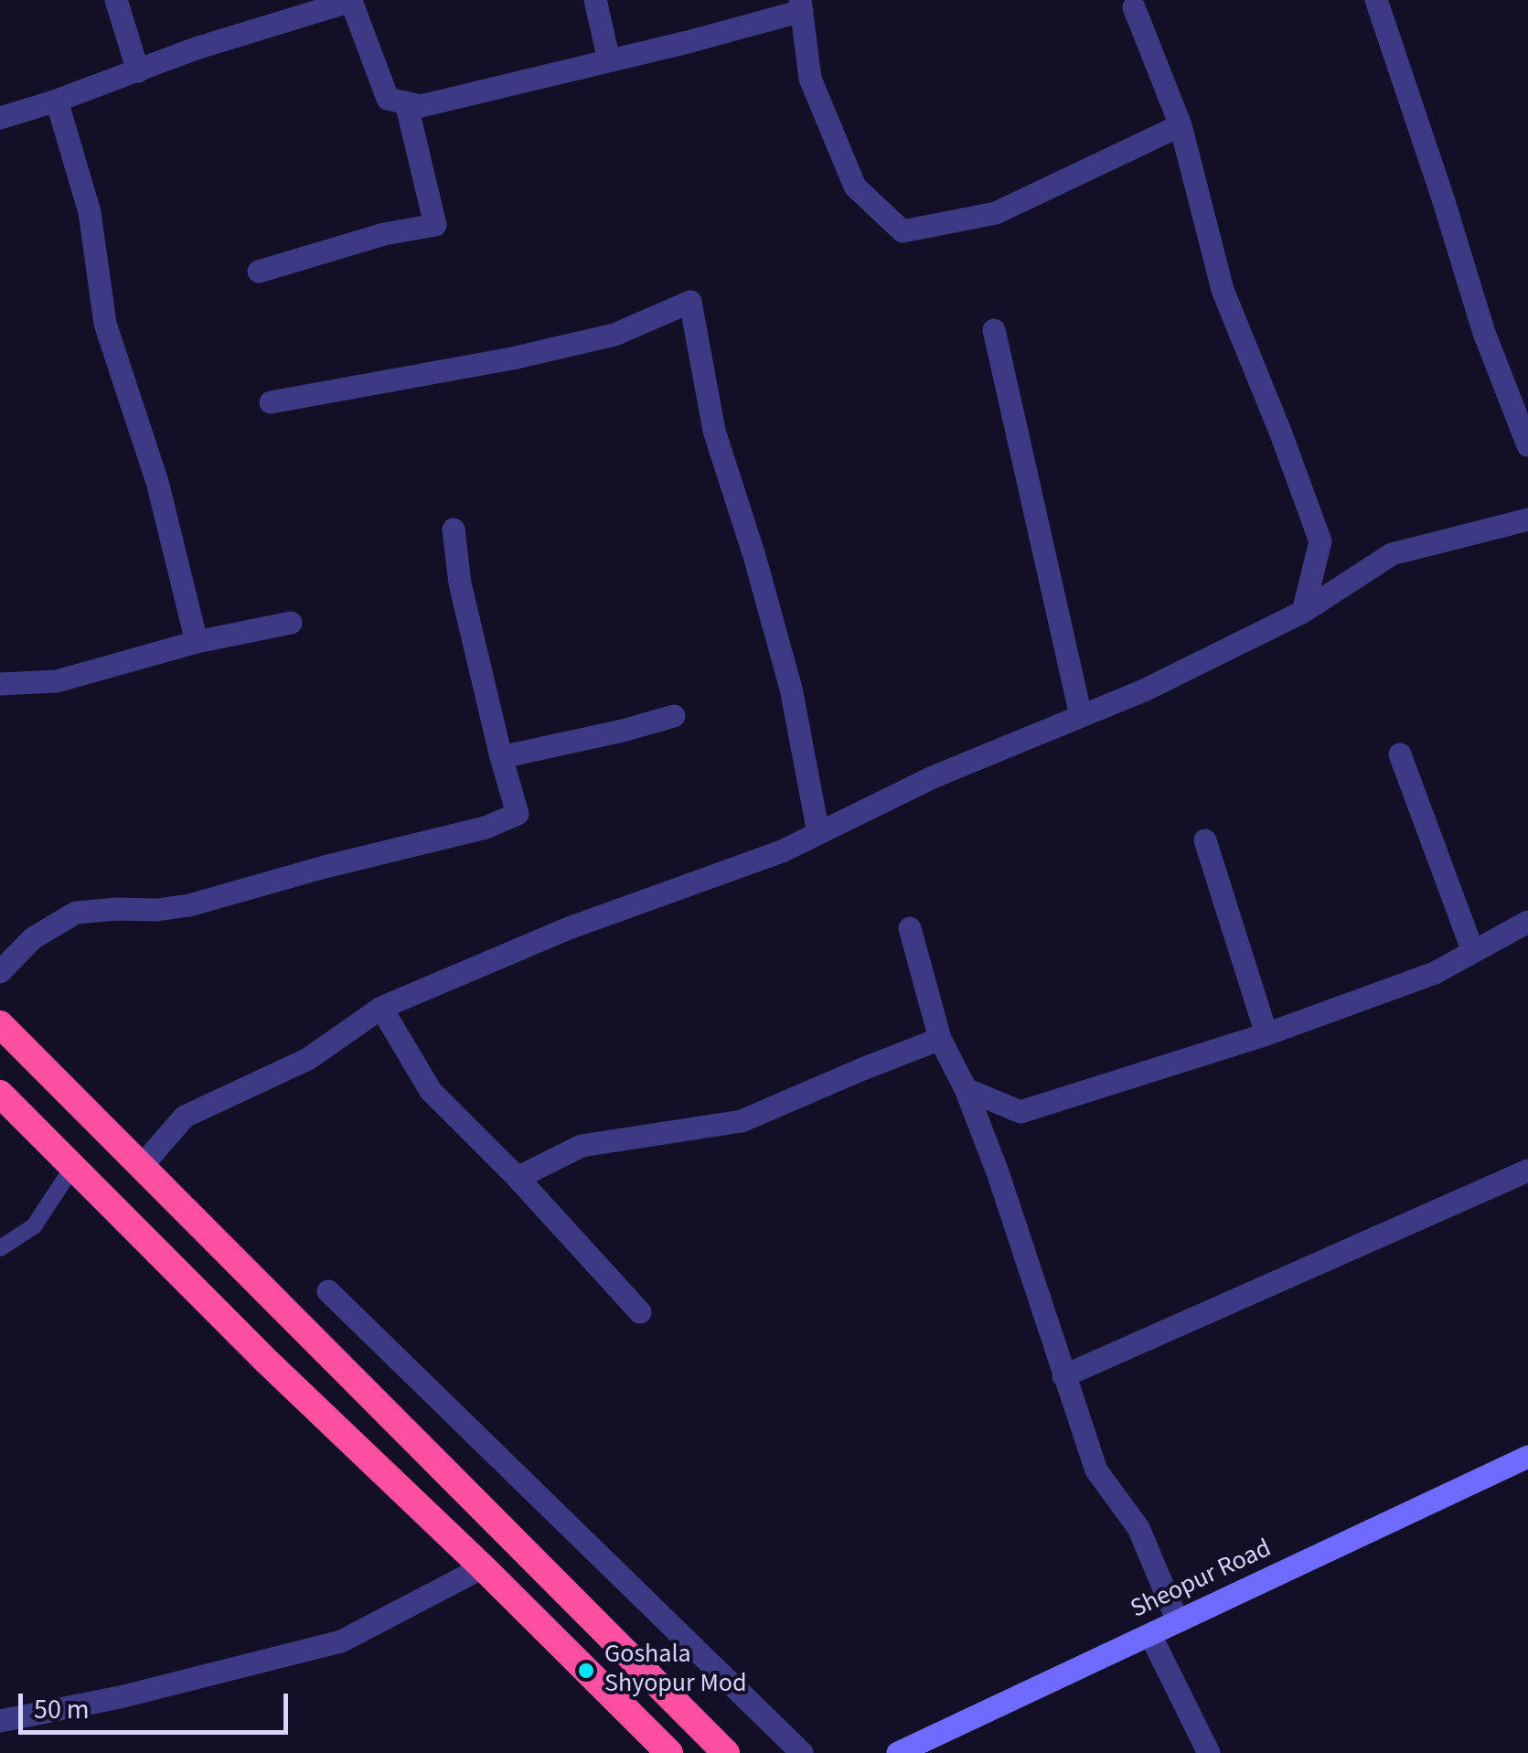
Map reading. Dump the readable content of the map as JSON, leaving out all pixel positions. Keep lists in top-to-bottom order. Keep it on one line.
{"streets":{"street":["Sheopur Road"]},"places":["Goshala Shyopur Mod"],"scale_bar":"50 m"}
